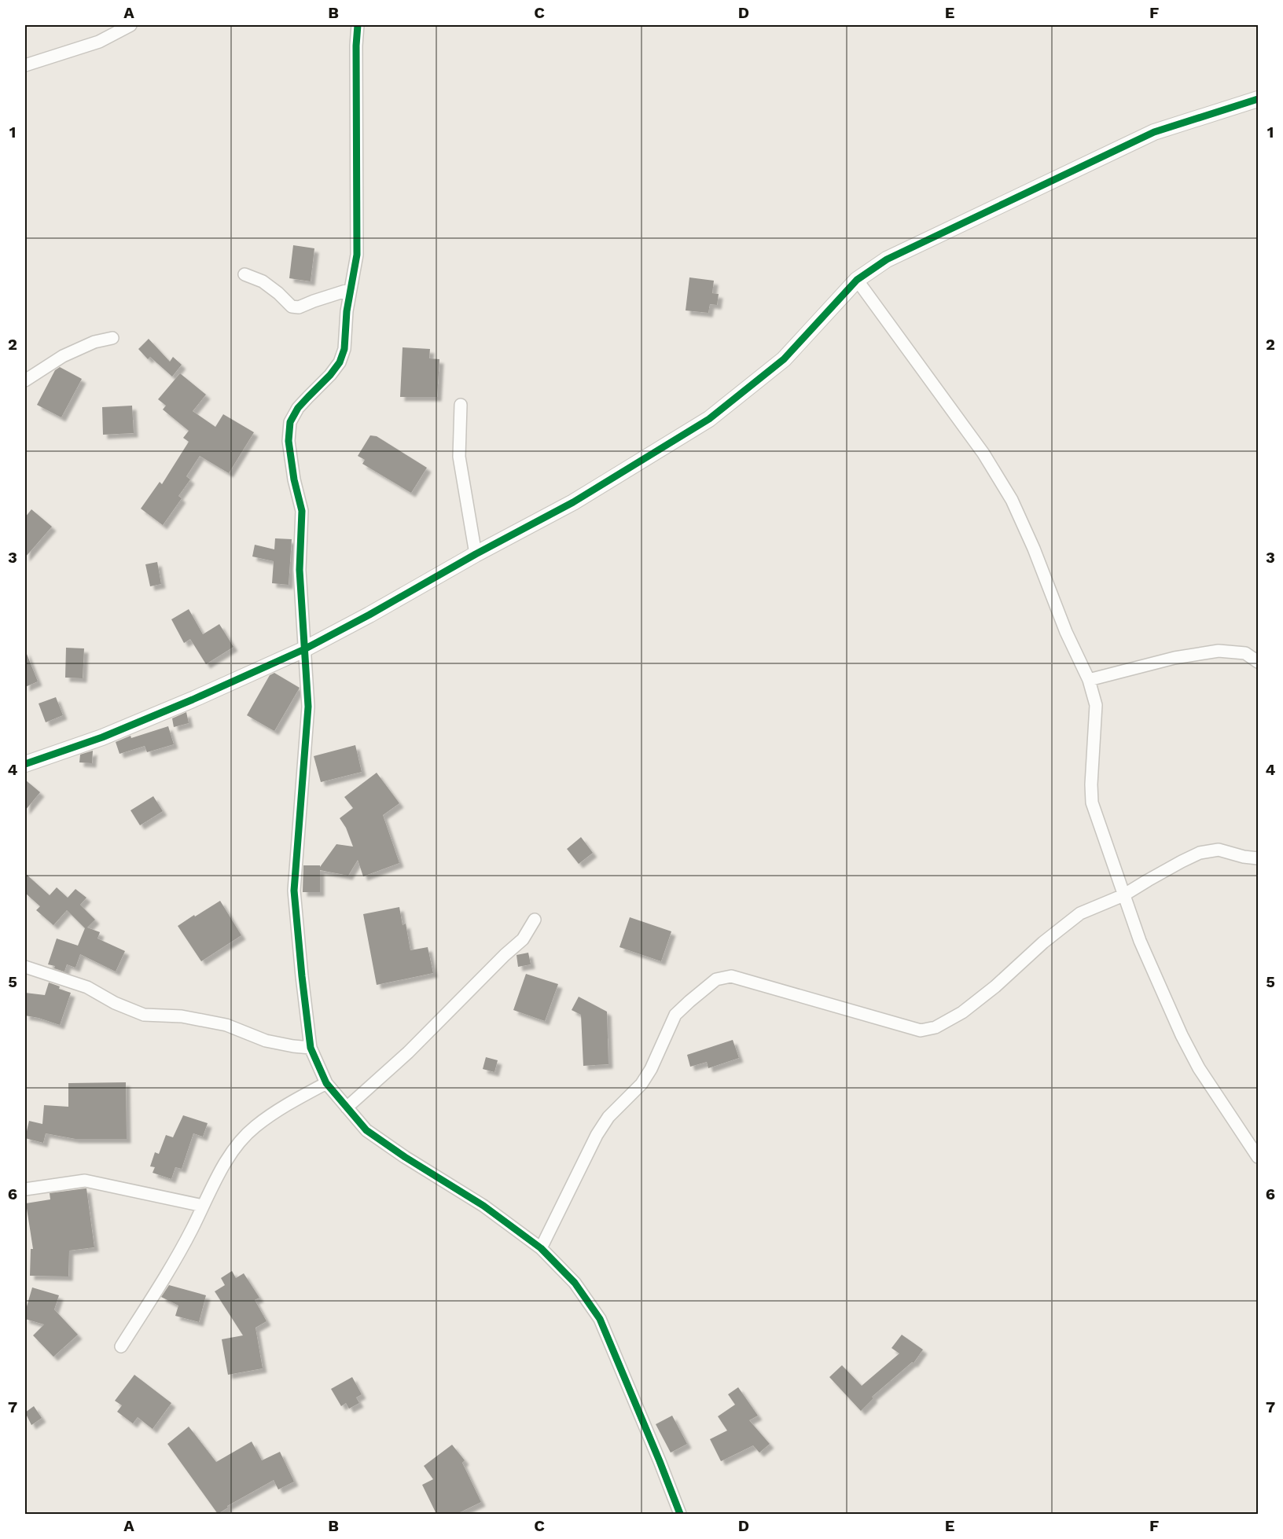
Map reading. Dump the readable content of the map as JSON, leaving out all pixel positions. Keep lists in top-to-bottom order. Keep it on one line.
{"grid":{"columns":["A","B","C","D","E","F"],"rows":["1","2","3","4","5","6","7"]}}
